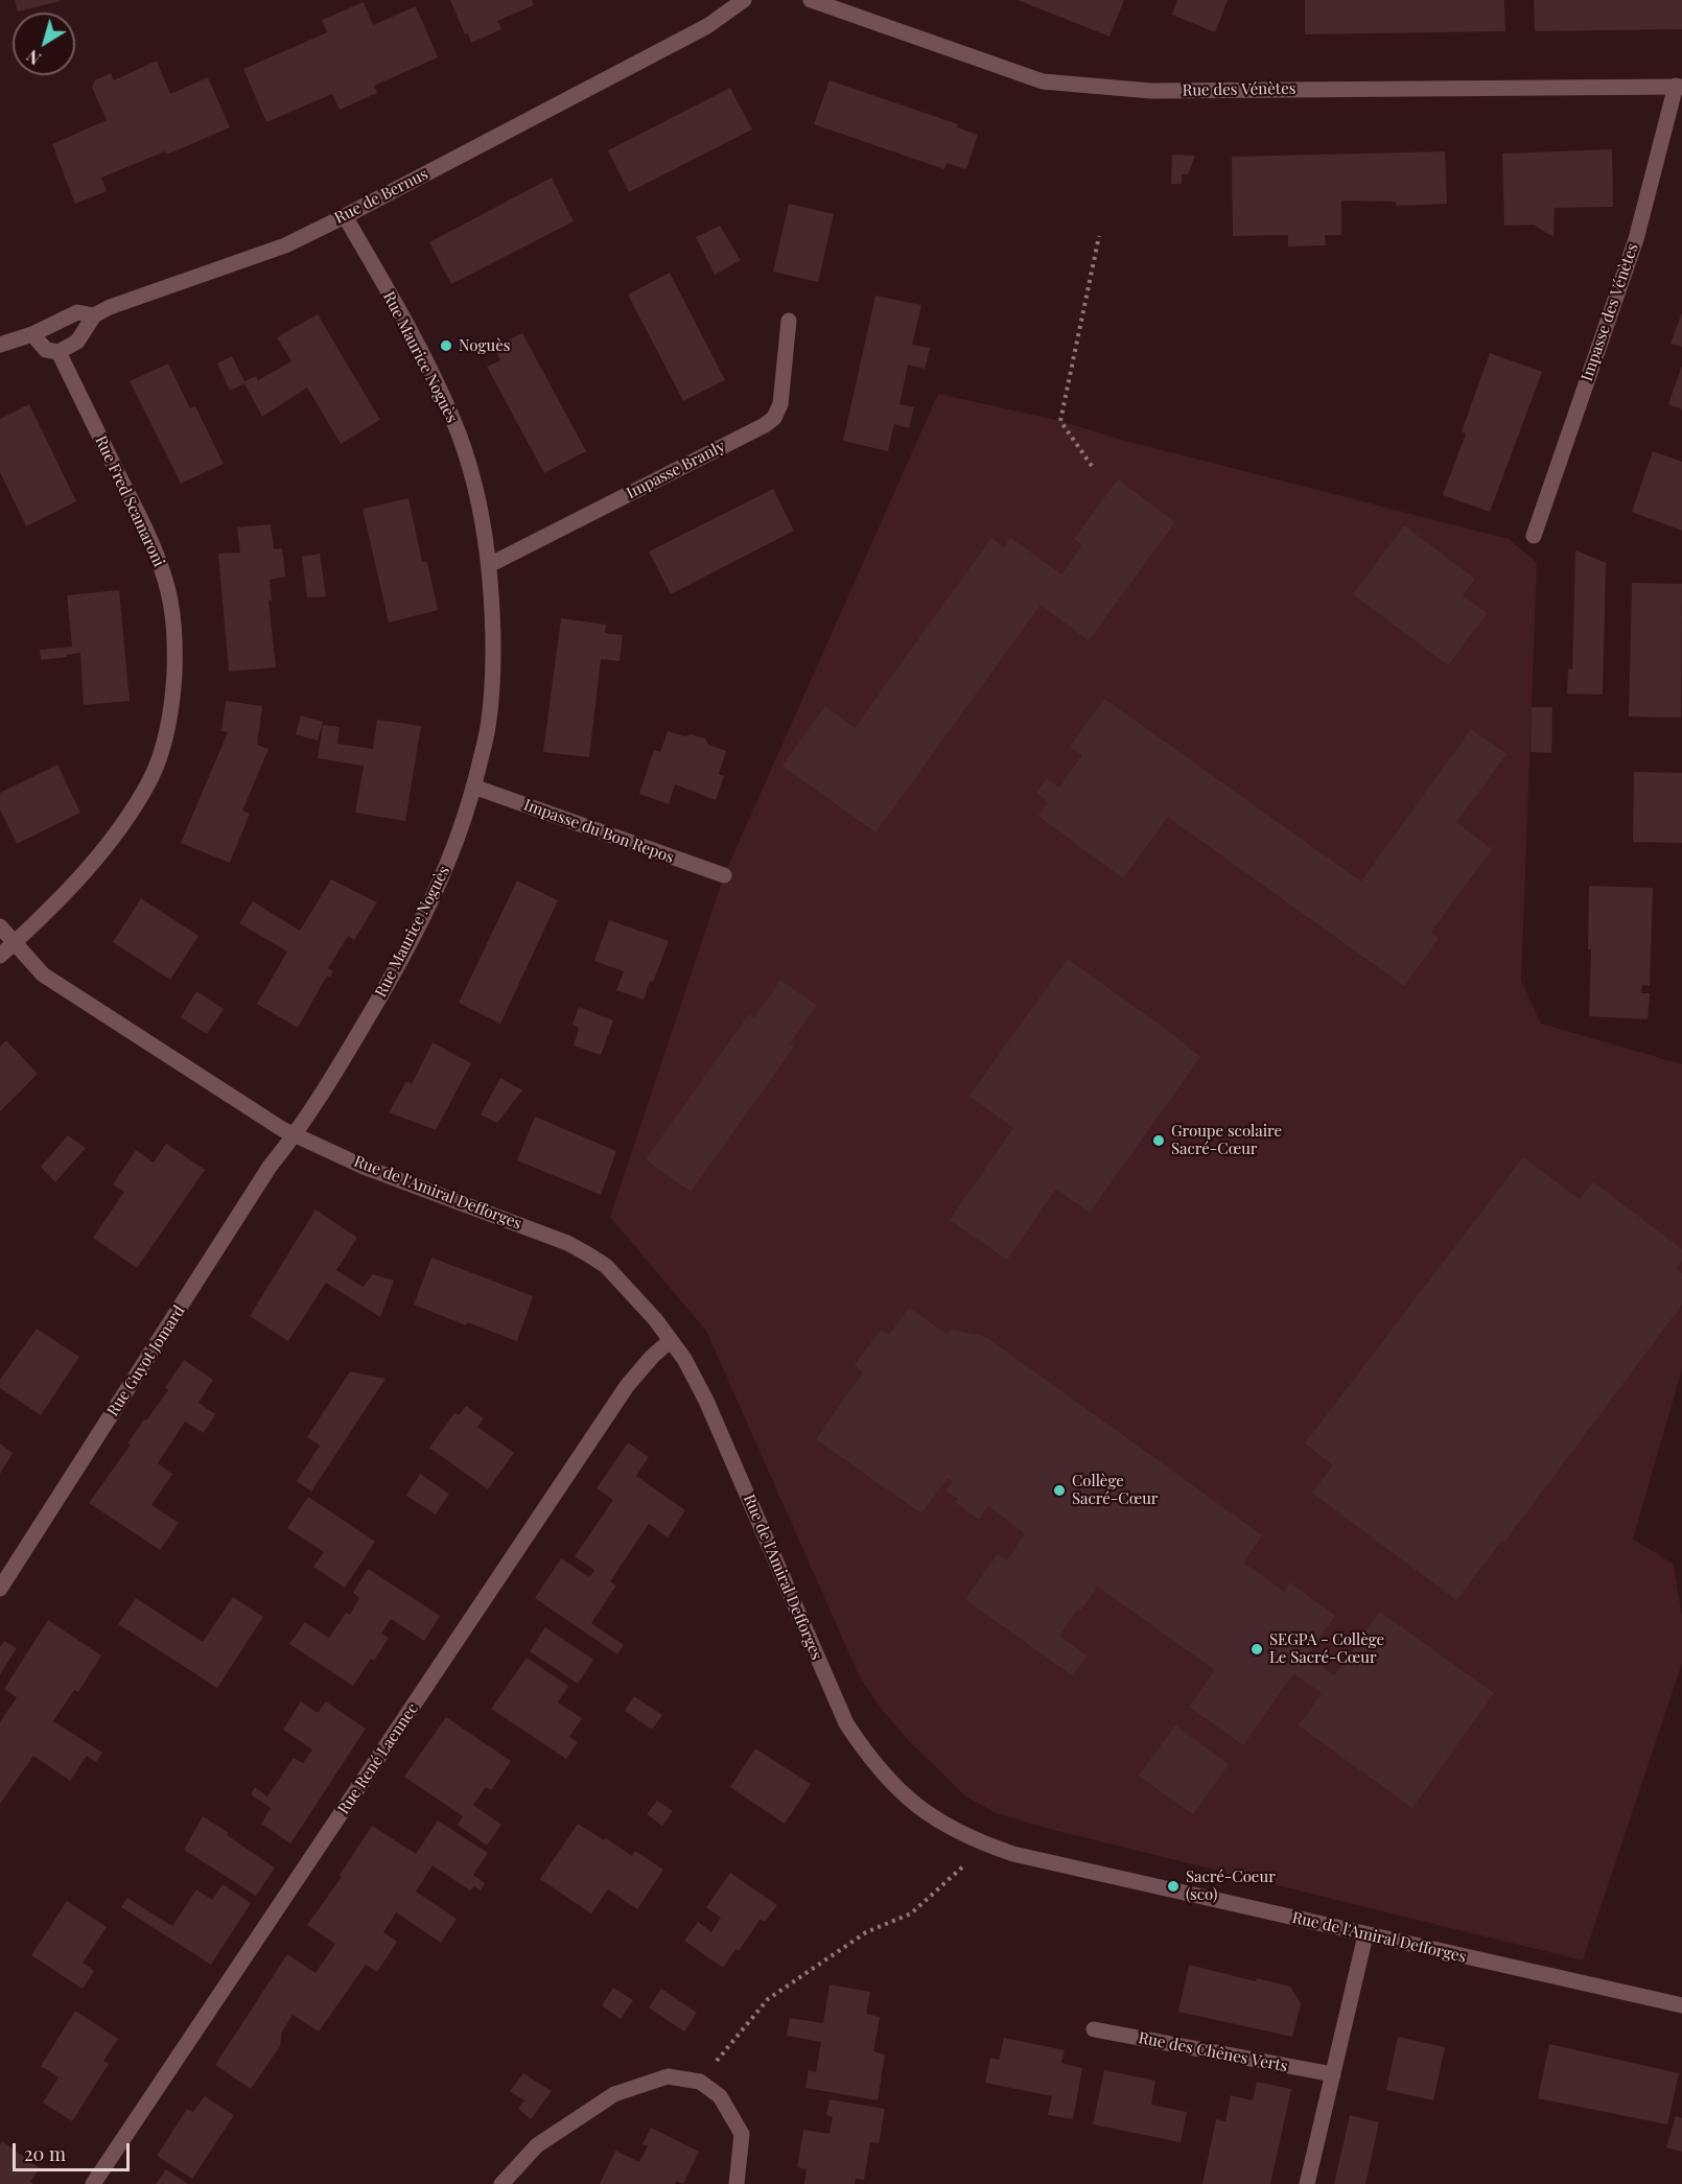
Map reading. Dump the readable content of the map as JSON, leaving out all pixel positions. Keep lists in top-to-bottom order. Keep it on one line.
{"streets":{"street":["Rue des Vénètes","Rue de Bernus","Impasse des Vénètes","Rue Maurice Noguès","Impasse Branly","Rue Fred Scamaroni","Impasse du Bon Repos","Rue de l'Amiral Defforges","Rue Guyot Jomard","Rue René Laennec","Rue des Chênes Verts"]},"crossings":[["Rue des Vénètes","Impasse des Vénètes"],["Rue de Bernus","Rue Maurice Noguès"],["Rue Maurice Noguès","Impasse Branly"],["Rue Maurice Noguès","Impasse du Bon Repos"],["Rue Maurice Noguès","Rue de l'Amiral Defforges"],["Rue Maurice Noguès","Rue Guyot Jomard"],["Rue Fred Scamaroni","Rue de l'Amiral Defforges"],["Rue de l'Amiral Defforges","Rue Guyot Jomard"],["Rue de l'Amiral Defforges","Rue René Laennec"]],"places":["Noguès","Groupe scolaire Sacré-Cœur","Collège Sacré-Cœur","SEGPA - Collège Le Sacré-Cœur","Sacré-Coeur (sco)"],"scale_bar":"20 m","north":"bottom left"}
